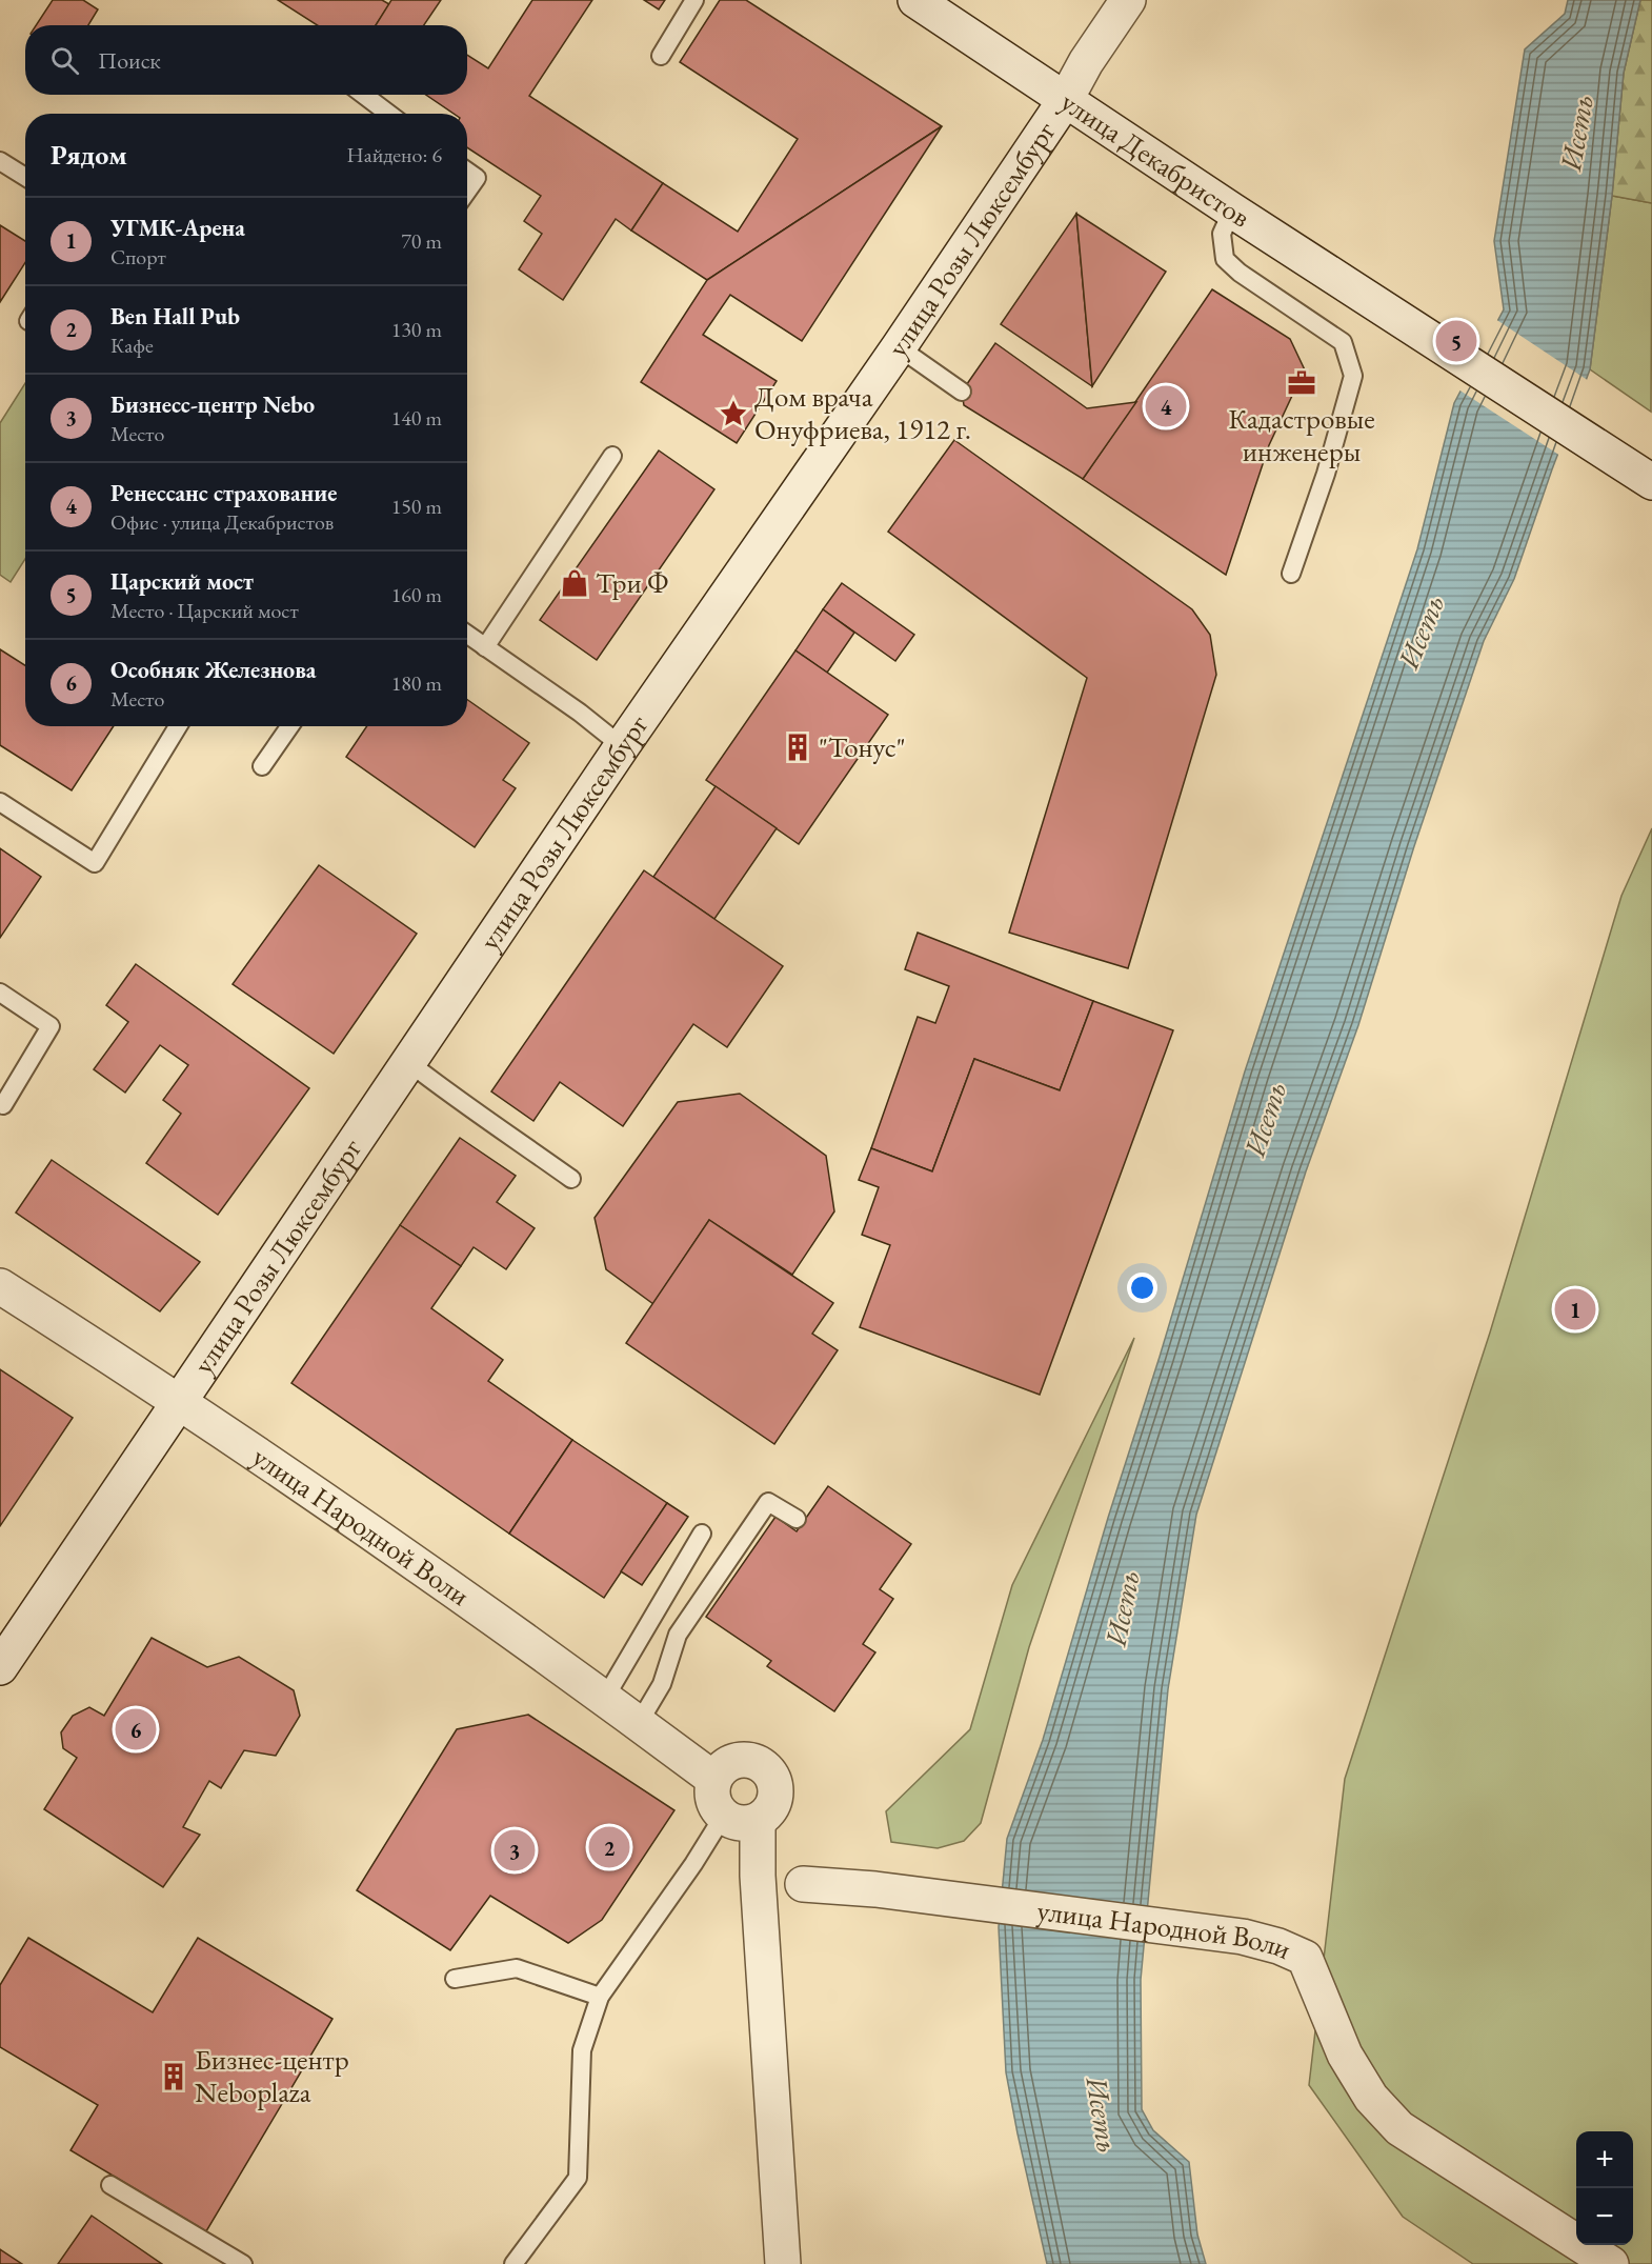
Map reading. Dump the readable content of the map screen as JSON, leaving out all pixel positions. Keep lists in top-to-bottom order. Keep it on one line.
{"streets":{"main road":["улица Декабристов","улица Розы Люксембург","улица Народной Воли"]},"crossings":[["улица Декабристов","улица Розы Люксембург"],["улица Розы Люксембург","улица Народной Воли"]],"water":["Исеть"],"places":{"office":["Кадастровые инженеры"],"place":["Дом врача Онуфриева, 1912 г."],"shop":["Три Ф"],"building":["\"Тонус\"","Бизнес-центр Neboplaza"]},"page":{"search":"Поиск","heading":["Рядом","Найдено: 6"],"list":[{"mark":"1","name":"УГМК-Арена","note":"Спорт","value":"70 m"},{"mark":"2","name":"Ben Hall Pub","note":"Кафе","value":"130 m"},{"mark":"3","name":"Бизнесс-центр Nebo","note":"Место","value":"140 m"},{"mark":"4","name":"Ренессанс страхование","note":"Офис · улица Декабристов","value":"150 m"},{"mark":"5","name":"Царский мост","note":"Место · Царский мост","value":"160 m"},{"mark":"6","name":"Особняк Железнова","note":"Место","value":"180 m"}],"pins":["5","4","1","6","2","3"],"map_buttons":["+","−"]}}
